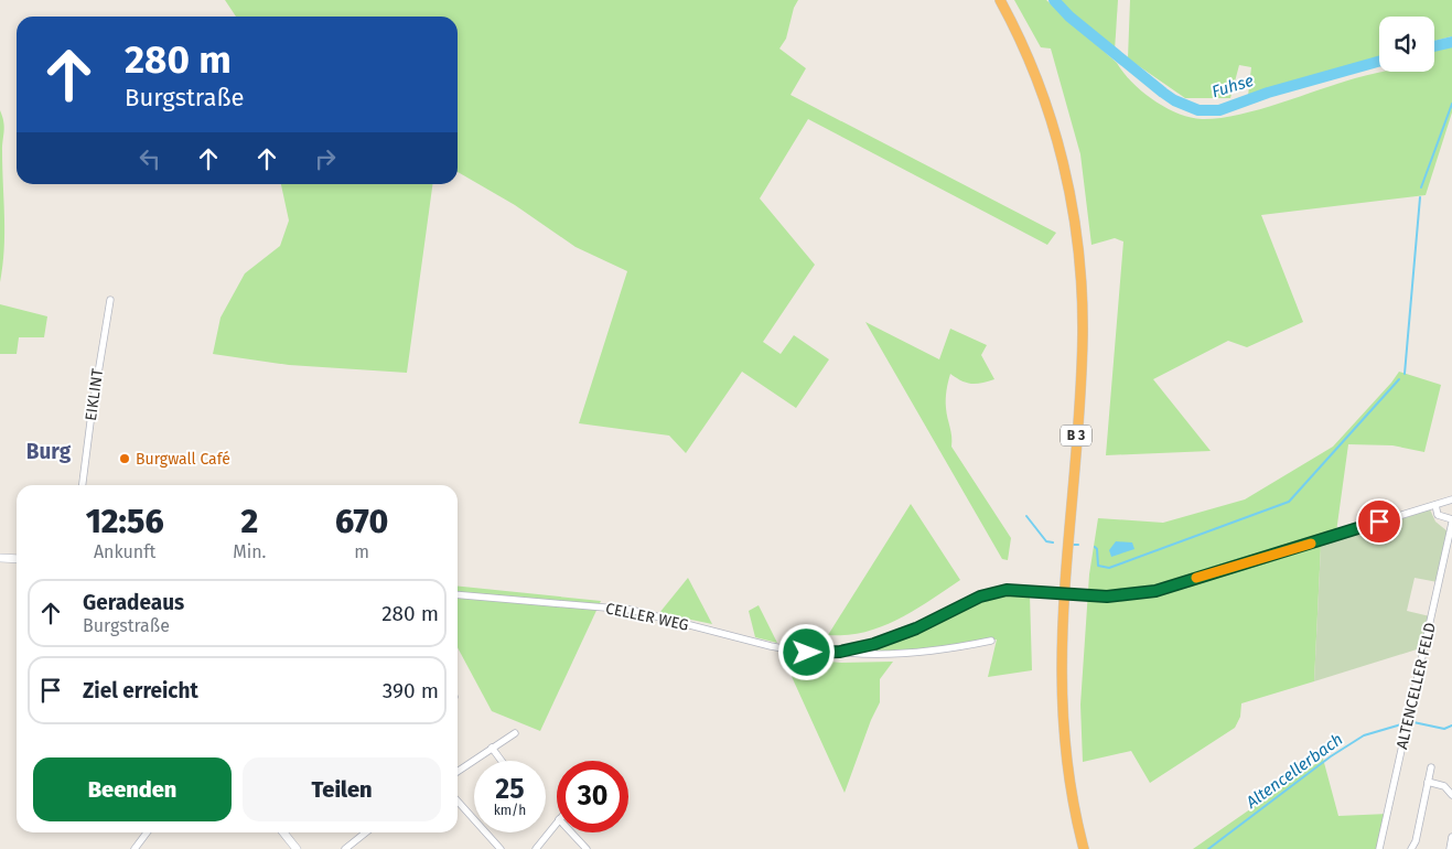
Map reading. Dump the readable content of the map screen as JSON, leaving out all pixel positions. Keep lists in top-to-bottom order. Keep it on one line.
{"streets":{"highway":["B 3"],"street":["EIKLINT","CELLER WEG","ALTENCELLER FELD"]},"crossings":[["CELLER WEG","ALTENCELLER FELD"]],"districts":["Burg"],"water":["Fuhse","Altencellerbach"],"places":["Burgwall Café"],"page":{"turn":["280 m","Burgstraße"],"eta":["12:56","Ankunft","2","Min.","670","m"],"list":[{"name":"Geradeaus","note":"Burgstraße","value":"280 m"},{"name":"Ziel erreicht","value":"390 m"}],"buttons":["Beenden","Teilen"],"speed":"25 km/h","limit":"30"}}
